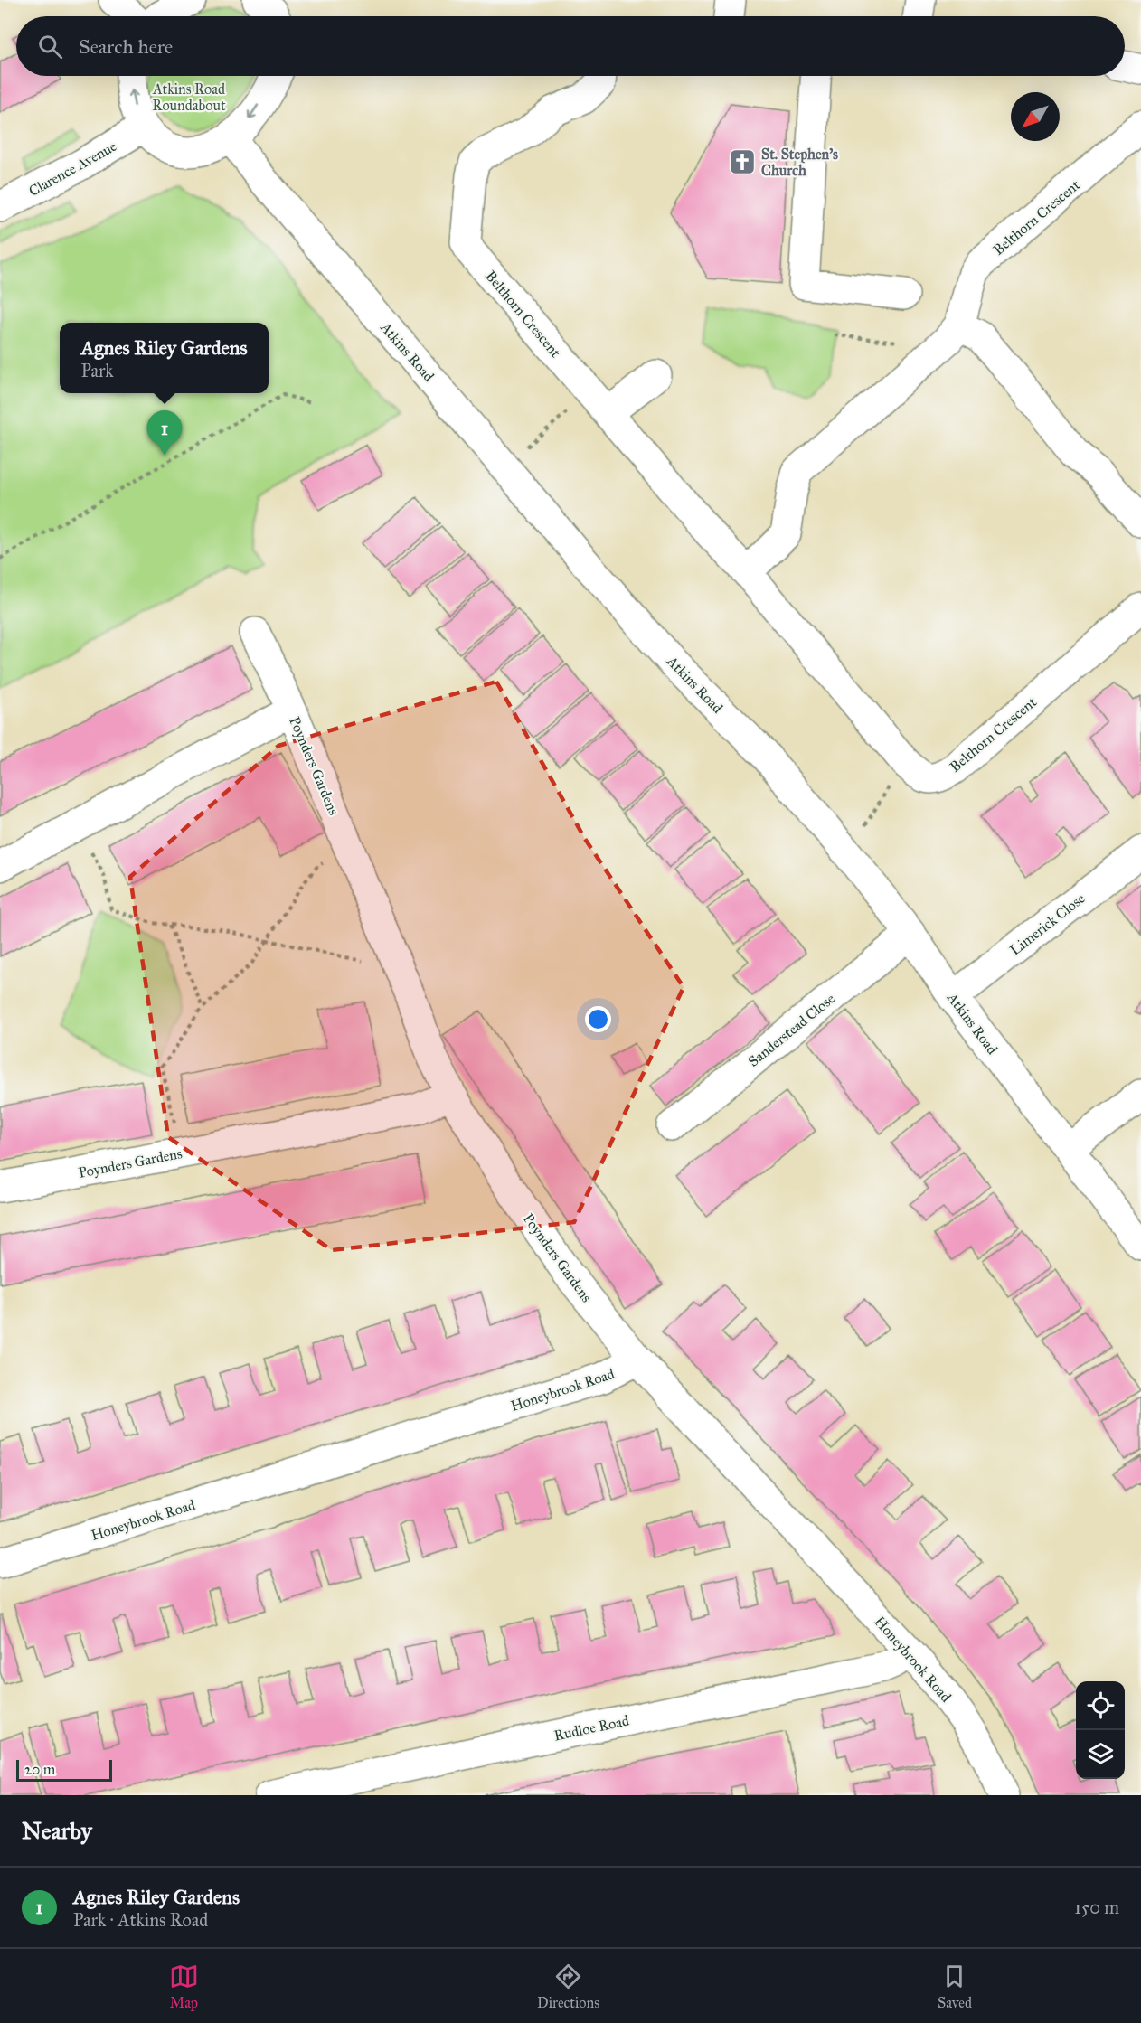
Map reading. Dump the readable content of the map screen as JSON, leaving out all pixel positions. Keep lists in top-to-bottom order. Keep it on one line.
{"streets":{"street":["Clarence Avenue","Belthorn Crescent","Atkins Road","Poynders Gardens","Limerick Close","Sanderstead Close","Honeybrook Road","Rudloe Road"]},"crossings":[["Atkins Road","Limerick Close"],["Atkins Road","Sanderstead Close"],["Poynders Gardens","Honeybrook Road"],["Honeybrook Road","Rudloe Road"]],"parks":["Atkins Road Roundabout"],"places":{"church":["St. Stephen's Church"]},"scale_bar":"20 m","north":"bottom left","page":{"search":"Search here","popup":["Agnes Riley Gardens","Park"],"pins":"1","scale":"20 m","heading":"Nearby","list":[{"mark":"1","name":"Agnes Riley Gardens","note":"Park · Atkins Road","value":"150 m"}],"nav":["Map","Directions","Saved"]}}
